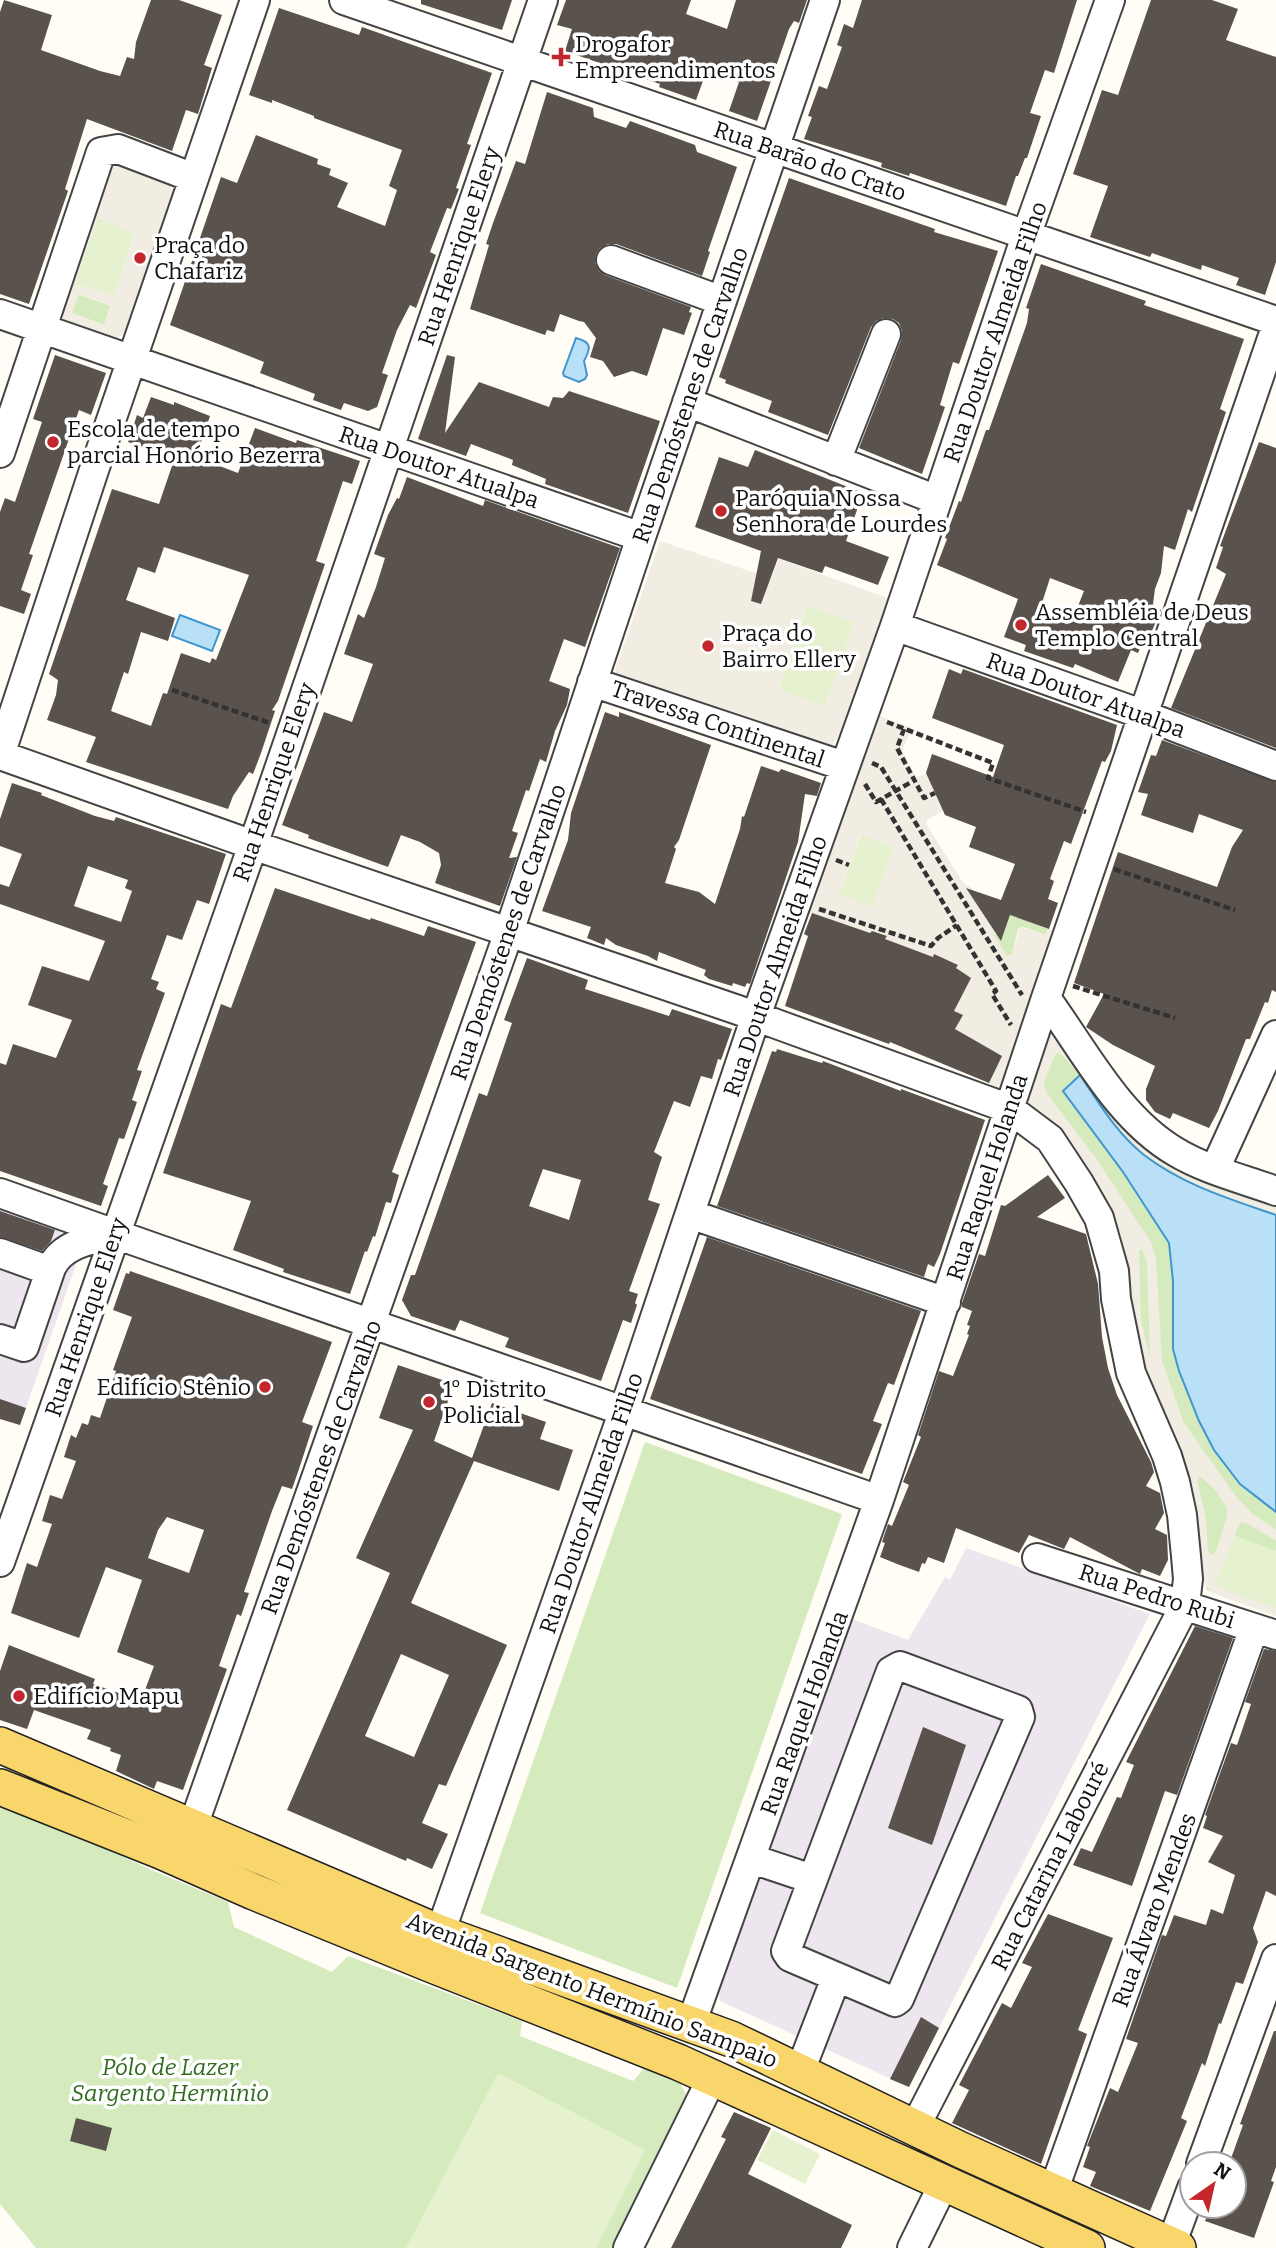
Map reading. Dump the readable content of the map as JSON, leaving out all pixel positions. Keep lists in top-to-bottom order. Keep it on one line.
{"streets":{"main road":["Avenida Sargento Hermínio Sampaio"],"street":["Rua Barão do Crato","Rua Henrique Elery","Rua Doutor Almeida Filho","Rua Demóstenes de Carvalho","Rua Doutor Atualpa","Travessa Continental","Rua Raquel Holanda","Rua Pedro Rubi","Rua Catarina Labouré","Rua Álvaro Mendes"]},"crossings":[["Rua Barão do Crato","Rua Henrique Elery"],["Rua Barão do Crato","Rua Doutor Almeida Filho"],["Rua Barão do Crato","Rua Demóstenes de Carvalho"],["Rua Henrique Elery","Rua Doutor Atualpa"],["Rua Doutor Almeida Filho","Rua Doutor Atualpa"],["Rua Doutor Almeida Filho","Travessa Continental"],["Rua Doutor Almeida Filho","Avenida Sargento Hermínio Sampaio"],["Rua Demóstenes de Carvalho","Rua Doutor Atualpa"],["Rua Demóstenes de Carvalho","Travessa Continental"],["Rua Demóstenes de Carvalho","Avenida Sargento Hermínio Sampaio"],["Rua Doutor Atualpa","Rua Raquel Holanda"],["Rua Raquel Holanda","Avenida Sargento Hermínio Sampaio"],["Rua Pedro Rubi","Rua Catarina Labouré"],["Rua Pedro Rubi","Rua Álvaro Mendes"],["Rua Catarina Labouré","Avenida Sargento Hermínio Sampaio"],["Rua Álvaro Mendes","Avenida Sargento Hermínio Sampaio"]],"parks":["Pólo de Lazer Sargento Hermínio"],"places":{"health":["Drogafor Empreendimentos"],"other":["Praça do Chafariz","Escola de tempo parcial Honório Bezerra","Paróquia Nossa Senhora de Lourdes","Assembléia de Deus Templo Central","Praça do Bairro Ellery","Edifício Stênio","1° Distrito Policial","Edifício Mapu"]},"north":"top right"}
